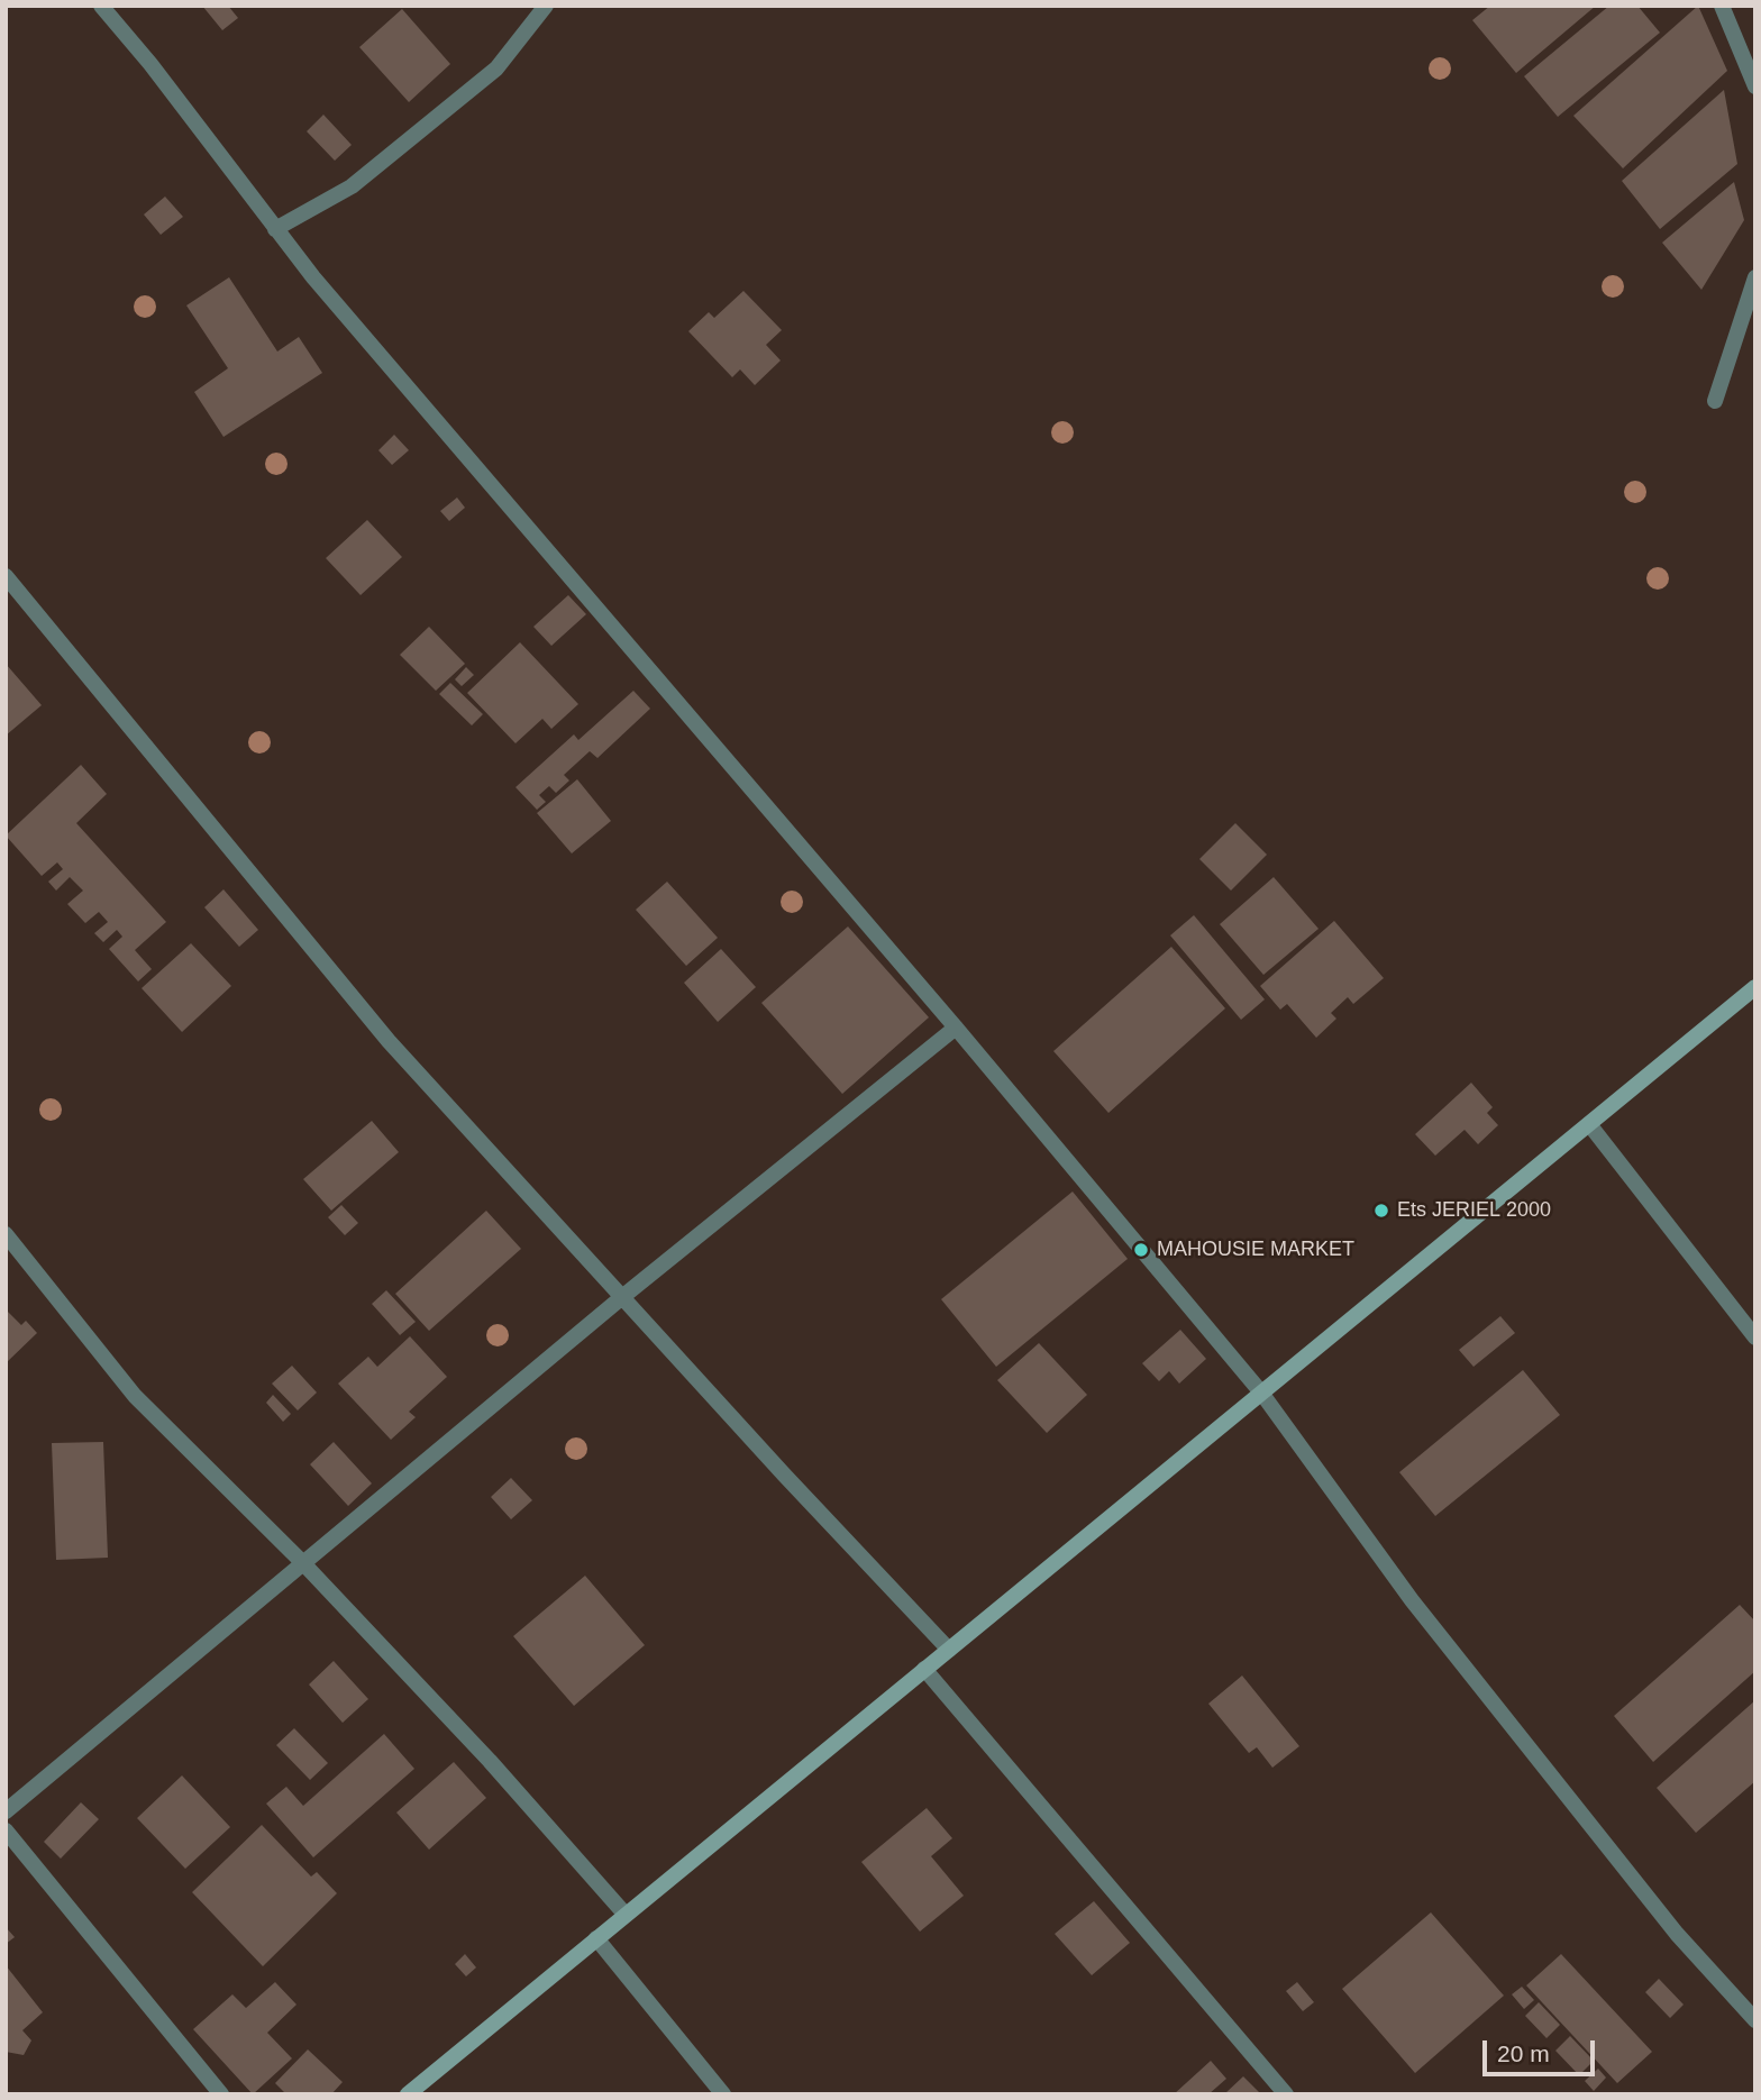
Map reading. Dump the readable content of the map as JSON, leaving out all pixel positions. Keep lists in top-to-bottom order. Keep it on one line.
{"places":["Ets JERIEL 2000","MAHOUSIE MARKET"],"scale_bar":"20 m"}
